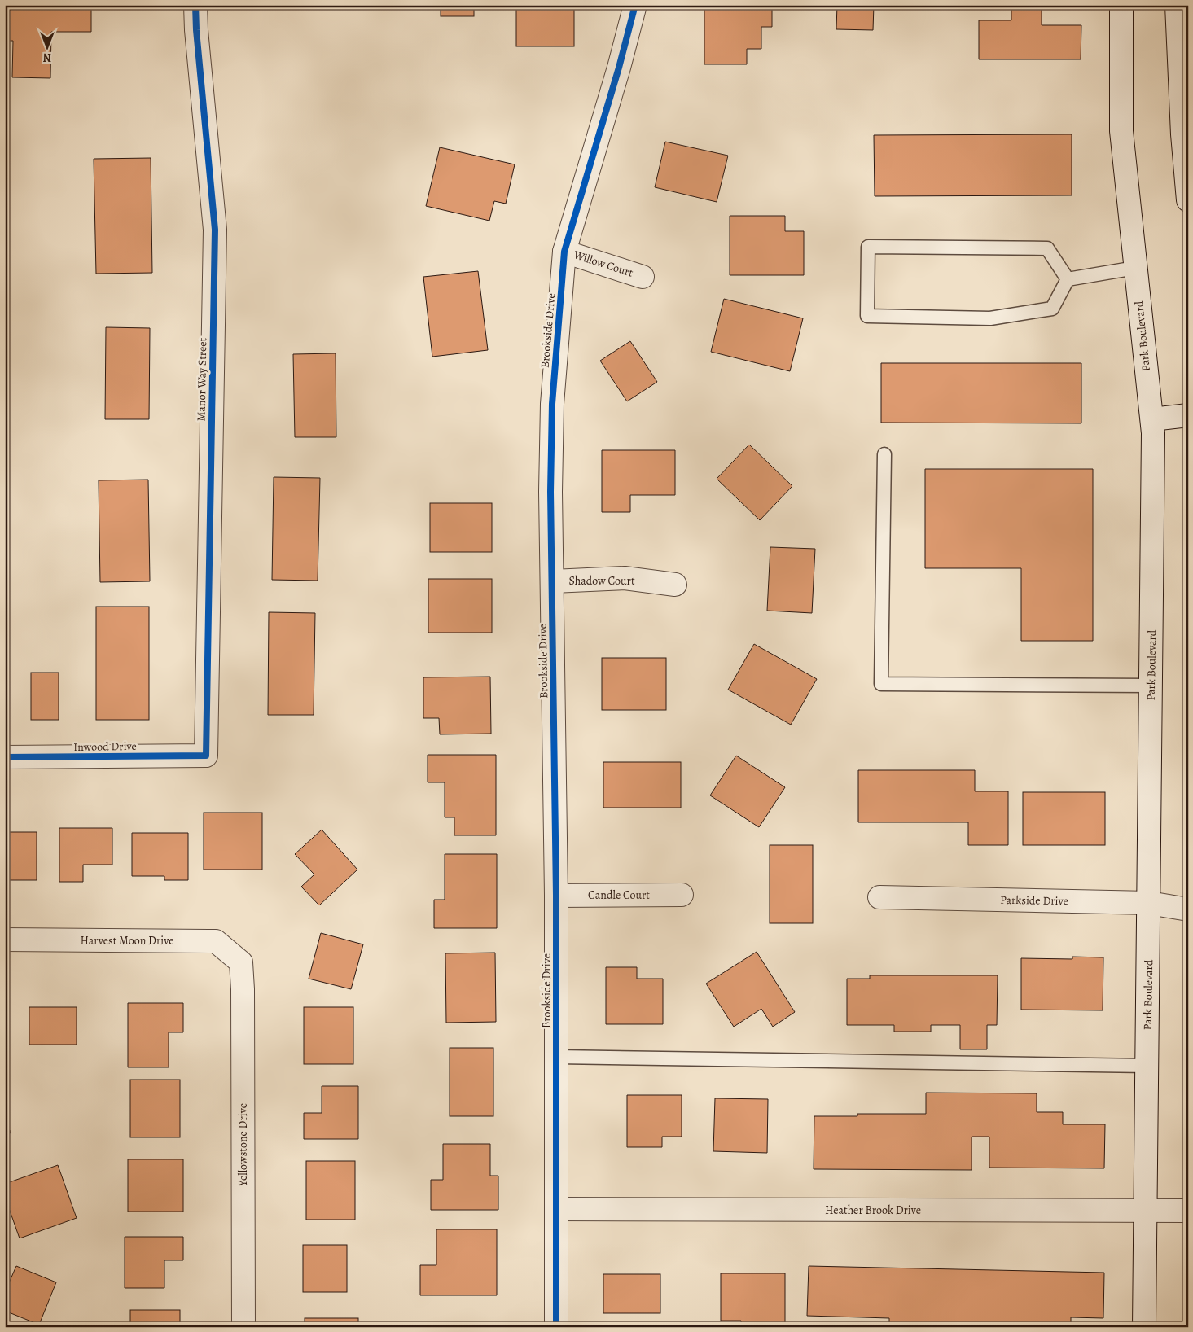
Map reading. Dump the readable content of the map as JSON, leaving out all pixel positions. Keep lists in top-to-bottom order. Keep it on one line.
{"streets":{"street":["Willow Court","Brookside Drive","Park Boulevard","Manor Way Street","Shadow Court","Inwood Drive","Candle Court","Parkside Drive","Harvest Moon Drive","Yellowstone Drive","Heather Brook Drive"]},"crossings":[["Willow Court","Brookside Drive"],["Brookside Drive","Shadow Court"],["Brookside Drive","Candle Court"],["Brookside Drive","Heather Brook Drive"],["Park Boulevard","Parkside Drive"],["Park Boulevard","Heather Brook Drive"],["Manor Way Street","Inwood Drive"],["Harvest Moon Drive","Yellowstone Drive"]],"north":"bottom"}
